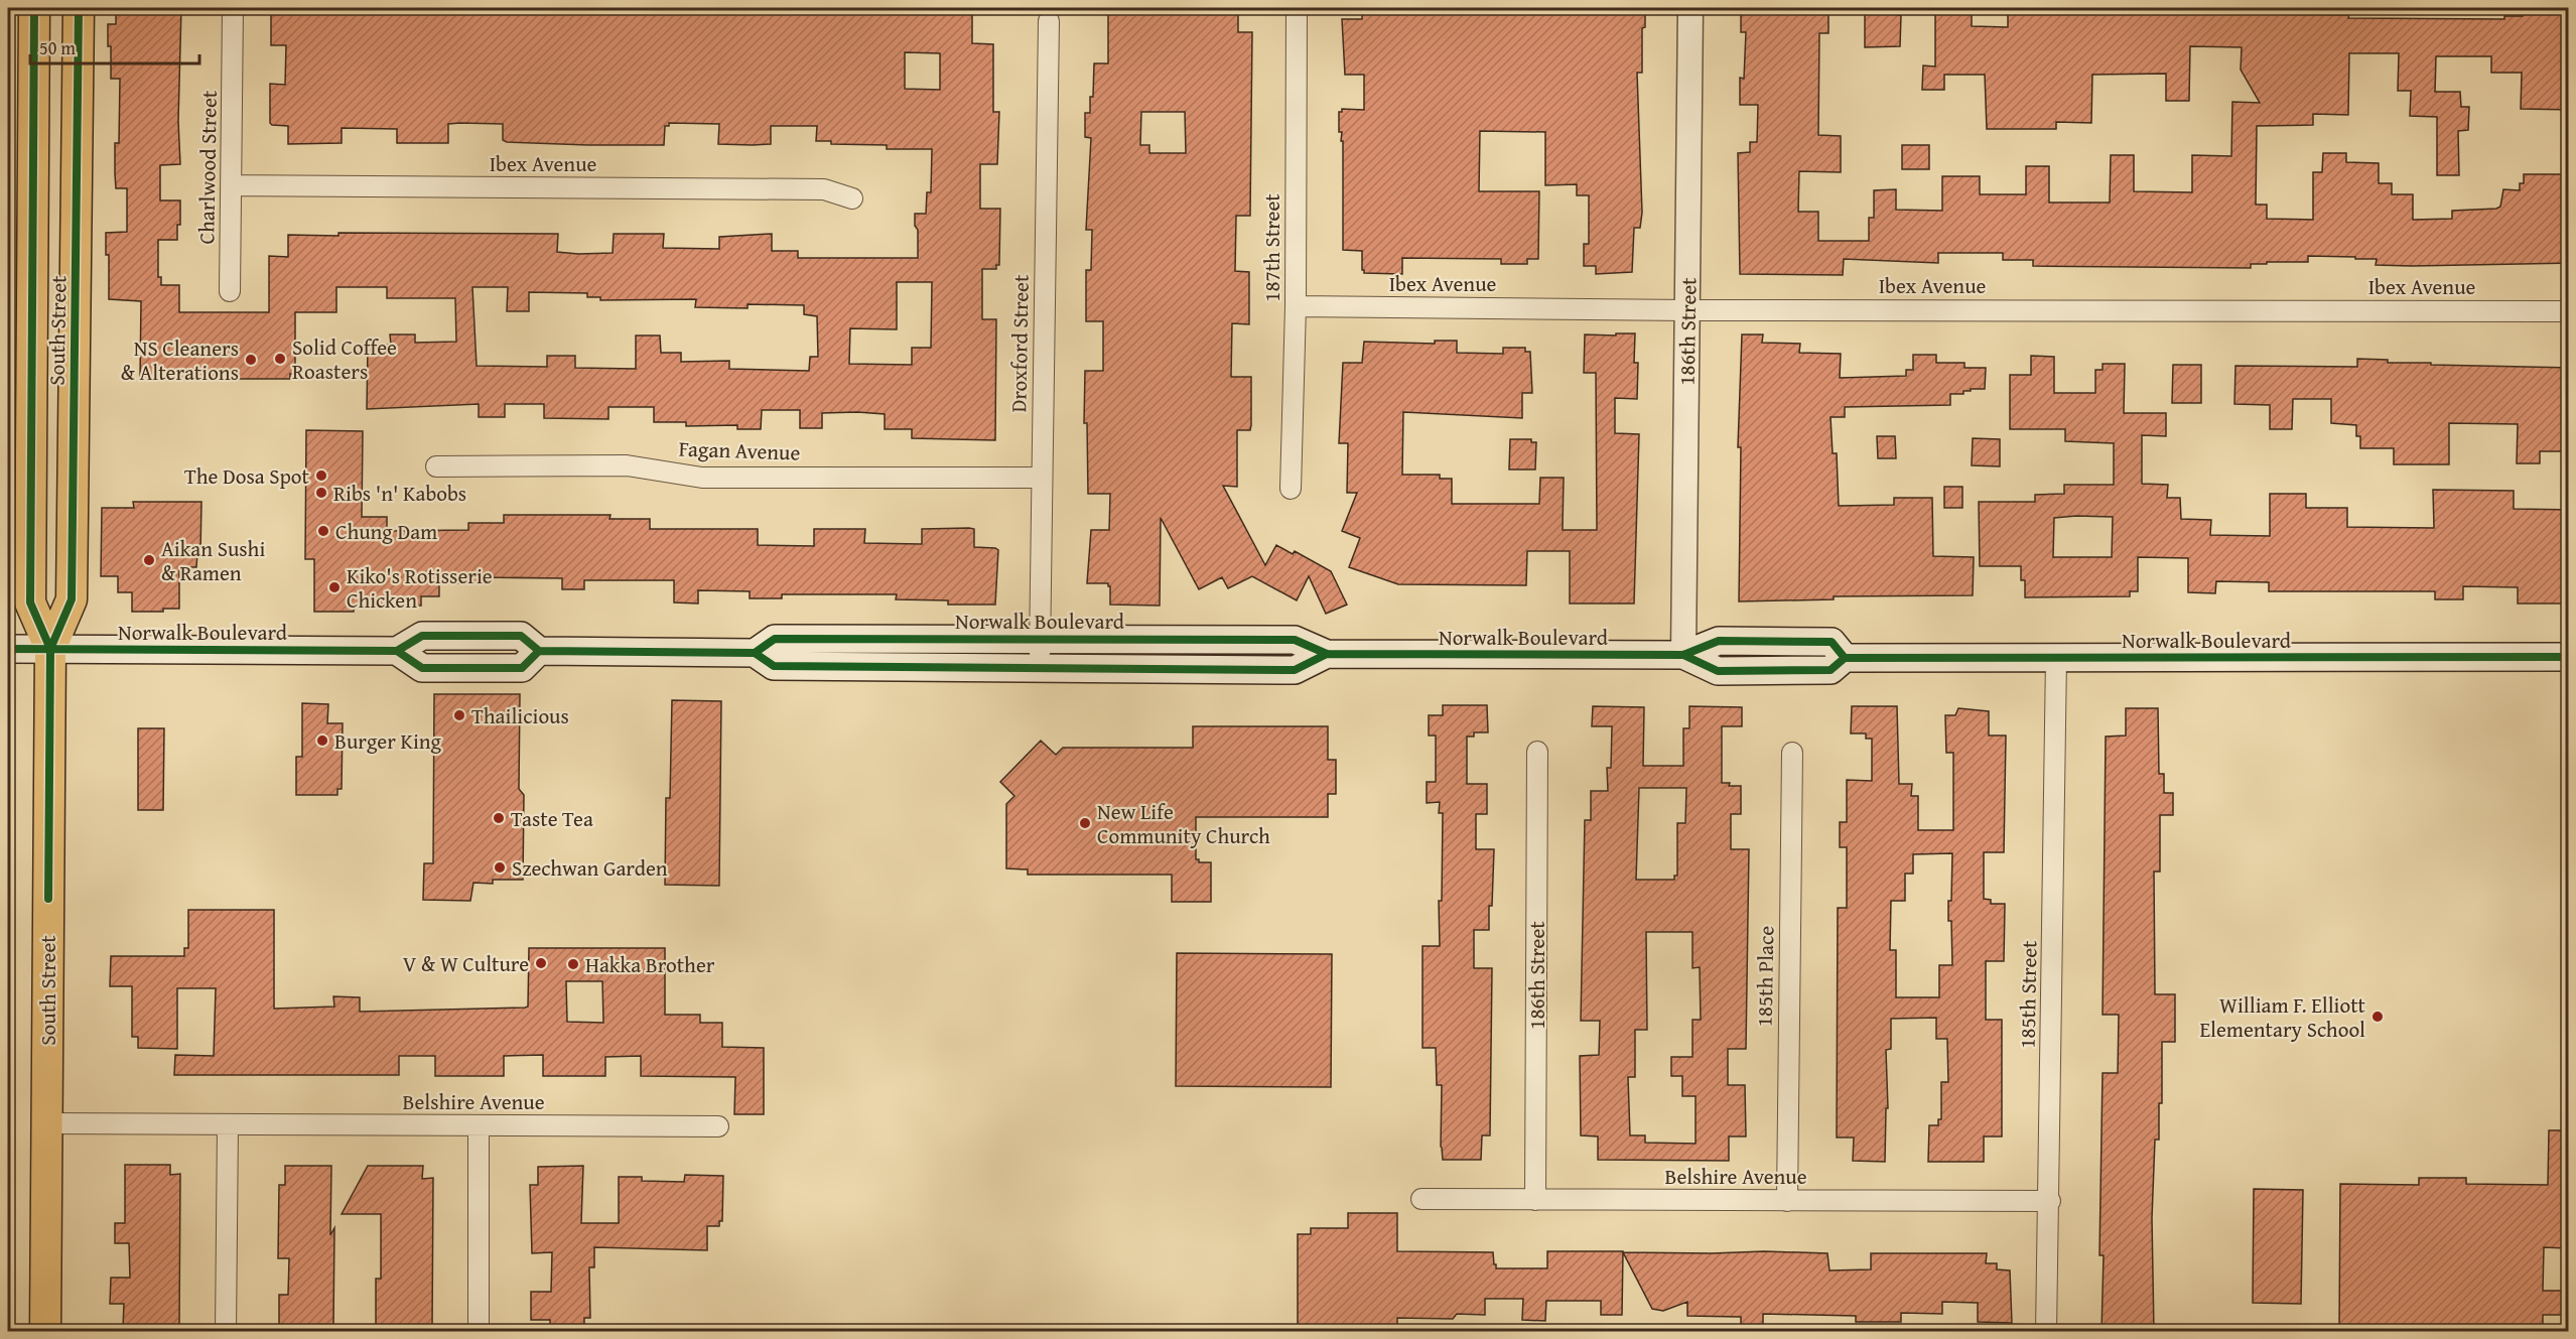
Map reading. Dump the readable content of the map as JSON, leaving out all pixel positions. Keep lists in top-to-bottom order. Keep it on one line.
{"streets":{"main road":["South Street","Norwalk Boulevard"],"street":["Ibex Avenue","Charlwood Street","187th Street","186th Street","Droxford Street","Fagan Avenue","185th Place","185th Street","Belshire Avenue"]},"crossings":[["Ibex Avenue","Charlwood Street"],["Ibex Avenue","187th Street"],["Ibex Avenue","186th Street"],["South Street","Norwalk Boulevard"],["South Street","Belshire Avenue"],["186th Street","Norwalk Boulevard"],["186th Street","Belshire Avenue"],["Droxford Street","Fagan Avenue"],["Droxford Street","Norwalk Boulevard"],["Norwalk Boulevard","185th Street"],["185th Place","Belshire Avenue"],["185th Street","Belshire Avenue"]],"places":["Solid Coffee Roasters","NS Cleaners & Alterations","The Dosa Spot","Ribs 'n' Kabobs","Chung Dam","Aikan Sushi & Ramen","Kiko's Rotisserie Chicken","Thailicious","Burger King","Taste Tea","New Life Community Church","Szechwan Garden","V & W Culture","Hakka Brother","William F. Elliott Elementary School"],"scale_bar":"50 m"}
